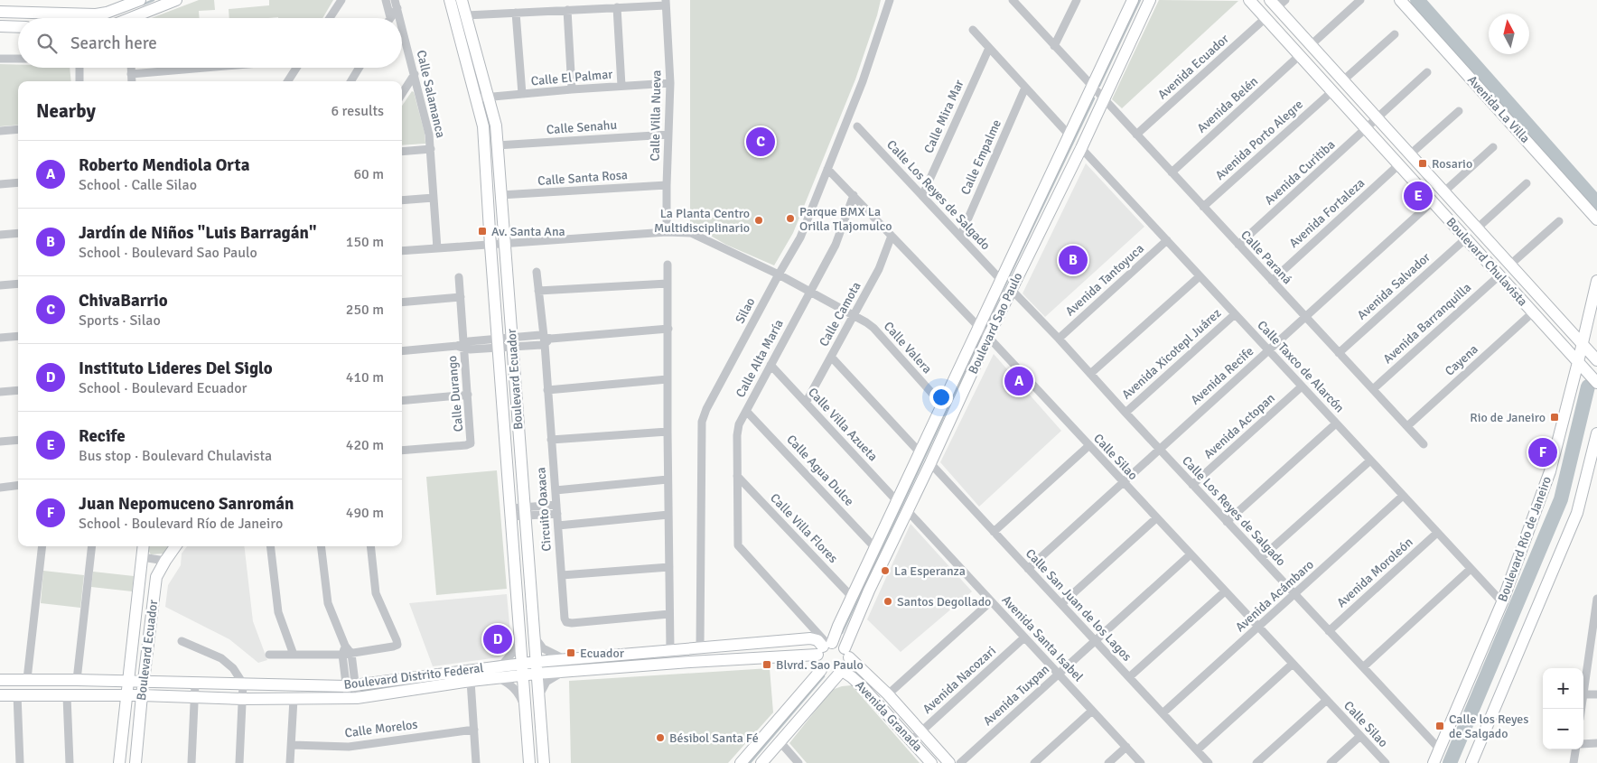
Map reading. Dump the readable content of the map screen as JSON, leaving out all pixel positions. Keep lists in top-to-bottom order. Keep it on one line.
{"streets":{"main road":["Avenida La Villa","Boulevard Chulavista","Boulevard Sao Paulo","Boulevard Ecuador","Boulevard Río de Janeiro","Boulevard Distrito Federal","Avenida Granada"],"street":["Avenida Ecuador","Calle El Palmar","Calle Salamanca","Avenida Belén","Calle Villa Nueva","Calle Mira Mar","Calle Senahu","Avenida Porto Alegre","Calle Empalme","Avenida Curitiba","Calle Santa Rosa","Calle Los Reyes de Salgado","Avenida Fortaleza","Calle Paraná","Avenida Tantoyuca","Avenida Salvador","Silao","Calle Camota","Avenida Barranquilla","Calle Valera","Avenida Xicotepl Juárez","Calle Alta María","Cayena","Calle Taxco de Alarcón","Avenida Recife","Calle Durango","Calle Villa Azueta","Avenida Actopan","Calle Silao","Calle Agua Dulce","Circuito Oaxaca","Calle Villa Flores","Avenida Moroleón","Avenida Acámbaro","Calle San Juan de los Lagos","Avenida Santa Isabel","Avenida Nacozari","Avenida Tuxpan","Calle Morelos"]},"crossings":[["Avenida Ecuador","Calle Paraná"],["Avenida Ecuador","Boulevard Chulavista"],["Calle El Palmar","Calle Villa Nueva"],["Calle El Palmar","Boulevard Ecuador"],["Calle Salamanca","Calle Valera"],["Avenida Belén","Calle Paraná"],["Avenida Belén","Boulevard Chulavista"],["Calle Villa Nueva","Calle Senahu"],["Calle Villa Nueva","Calle Santa Rosa"],["Calle Villa Nueva","Calle Valera"],["Calle Mira Mar","Calle Los Reyes de Salgado"],["Calle Senahu","Boulevard Ecuador"],["Avenida Porto Alegre","Calle Paraná"],["Avenida Porto Alegre","Boulevard Chulavista"],["Calle Empalme","Calle Los Reyes de Salgado"],["Avenida Curitiba","Calle Paraná"],["Avenida Curitiba","Boulevard Chulavista"],["Calle Santa Rosa","Boulevard Ecuador"],["Calle Los Reyes de Salgado","Avenida Tantoyuca"],["Calle Los Reyes de Salgado","Boulevard Sao Paulo"],["Calle Los Reyes de Salgado","Avenida Xicotepl Juárez"],["Calle Los Reyes de Salgado","Avenida Recife"],["Calle Los Reyes de Salgado","Avenida Actopan"],["Calle Los Reyes de Salgado","Boulevard Río de Janeiro"],["Calle Los Reyes de Salgado","Avenida Moroleón"],["Calle Los Reyes de Salgado","Avenida Acámbaro"],["Avenida Fortaleza","Calle Paraná"],["Avenida Fortaleza","Boulevard Chulavista"],["Calle Paraná","Avenida Salvador"],["Calle Paraná","Boulevard Sao Paulo"],["Calle Paraná","Avenida Barranquilla"],["Calle Paraná","Cayena"],["Calle Paraná","Avenida Recife"],["Boulevard Chulavista","Avenida Salvador"],["Boulevard Chulavista","Avenida Barranquilla"],["Boulevard Chulavista","Cayena"],["Boulevard Chulavista","Avenida Recife"],["Boulevard Chulavista","Boulevard Río de Janeiro"],["Avenida Tantoyuca","Calle Taxco de Alarcón"],["Silao","Calle Valera"],["Silao","Calle Silao"],["Silao","Boulevard Distrito Federal"],["Calle Camota","Calle Valera"],["Calle Camota","Calle Villa Azueta"],["Calle Camota","Calle Silao"],["Boulevard Sao Paulo","Calle Valera"],["Boulevard Sao Paulo","Calle Alta María"],["Boulevard Sao Paulo","Calle Taxco de Alarcón"],["Boulevard Sao Paulo","Calle Villa Azueta"],["Boulevard Sao Paulo","Calle Silao"],["Boulevard Sao Paulo","Calle Agua Dulce"],["Boulevard Sao Paulo","Calle Villa Flores"],["Boulevard Sao Paulo","Calle San Juan de los Lagos"],["Boulevard Sao Paulo","Avenida Santa Isabel"],["Boulevard Sao Paulo","Boulevard Distrito Federal"],["Boulevard Sao Paulo","Avenida Granada"],["Calle Valera","Calle Alta María"],["Calle Valera","Boulevard Ecuador"],["Avenida Xicotepl Juárez","Calle Taxco de Alarcón"],["Calle Alta María","Calle Villa Azueta"],["Calle Alta María","Calle Silao"],["Calle Alta María","Calle Agua Dulce"],["Calle Alta María","Calle Villa Flores"],["Calle Alta María","Boulevard Distrito Federal"],["Calle Alta María","Avenida Granada"],["Calle Taxco de Alarcón","Avenida Recife"],["Calle Taxco de Alarcón","Avenida Actopan"],["Calle Taxco de Alarcón","Boulevard Río de Janeiro"],["Calle Taxco de Alarcón","Avenida Moroleón"],["Calle Taxco de Alarcón","Avenida Acámbaro"],["Avenida Recife","Calle Silao"],["Avenida Recife","Calle San Juan de los Lagos"],["Boulevard Ecuador","Boulevard Distrito Federal"],["Calle Silao","Avenida Acámbaro"],["Calle Silao","Avenida Tuxpan"],["Avenida Acámbaro","Calle San Juan de los Lagos"],["Calle San Juan de los Lagos","Avenida Tuxpan"],["Avenida Santa Isabel","Avenida Nacozari"],["Avenida Santa Isabel","Avenida Tuxpan"],["Boulevard Distrito Federal","Avenida Granada"],["Avenida Nacozari","Avenida Granada"]],"places":{"transit":["Rosario","Av. Santa Ana","Rio de Janeiro","Ecuador","Blvrd. Sao Paulo","Calle los Reyes de Salgado"],"other":["Parque BMX La Orilla Tlajomulco","La Planta Centro Multidisciplinario","La Esperanza","Santos Degollado","Bésibol Santa Fé"]},"north":"top","page":{"search":"Search here","heading":["Nearby","6 results"],"pins":["C","E","B","A","F","D"],"list":[{"mark":"A","name":"Roberto Mendiola Orta","note":"School · Calle Silao","value":"60 m"},{"mark":"B","name":"Jardín de Niños \"Luis Barragán\"","note":"School · Boulevard Sao Paulo","value":"150 m"},{"mark":"C","name":"ChivaBarrio","note":"Sports · Silao","value":"250 m"},{"mark":"D","name":"Instituto Lideres Del Siglo","note":"School · Boulevard Ecuador","value":"410 m"},{"mark":"E","name":"Recife","note":"Bus stop · Boulevard Chulavista","value":"420 m"},{"mark":"F","name":"Juan Nepomuceno Sanromán","note":"School · Boulevard Río de Janeiro","value":"490 m"}],"map_buttons":["+","−"]}}
